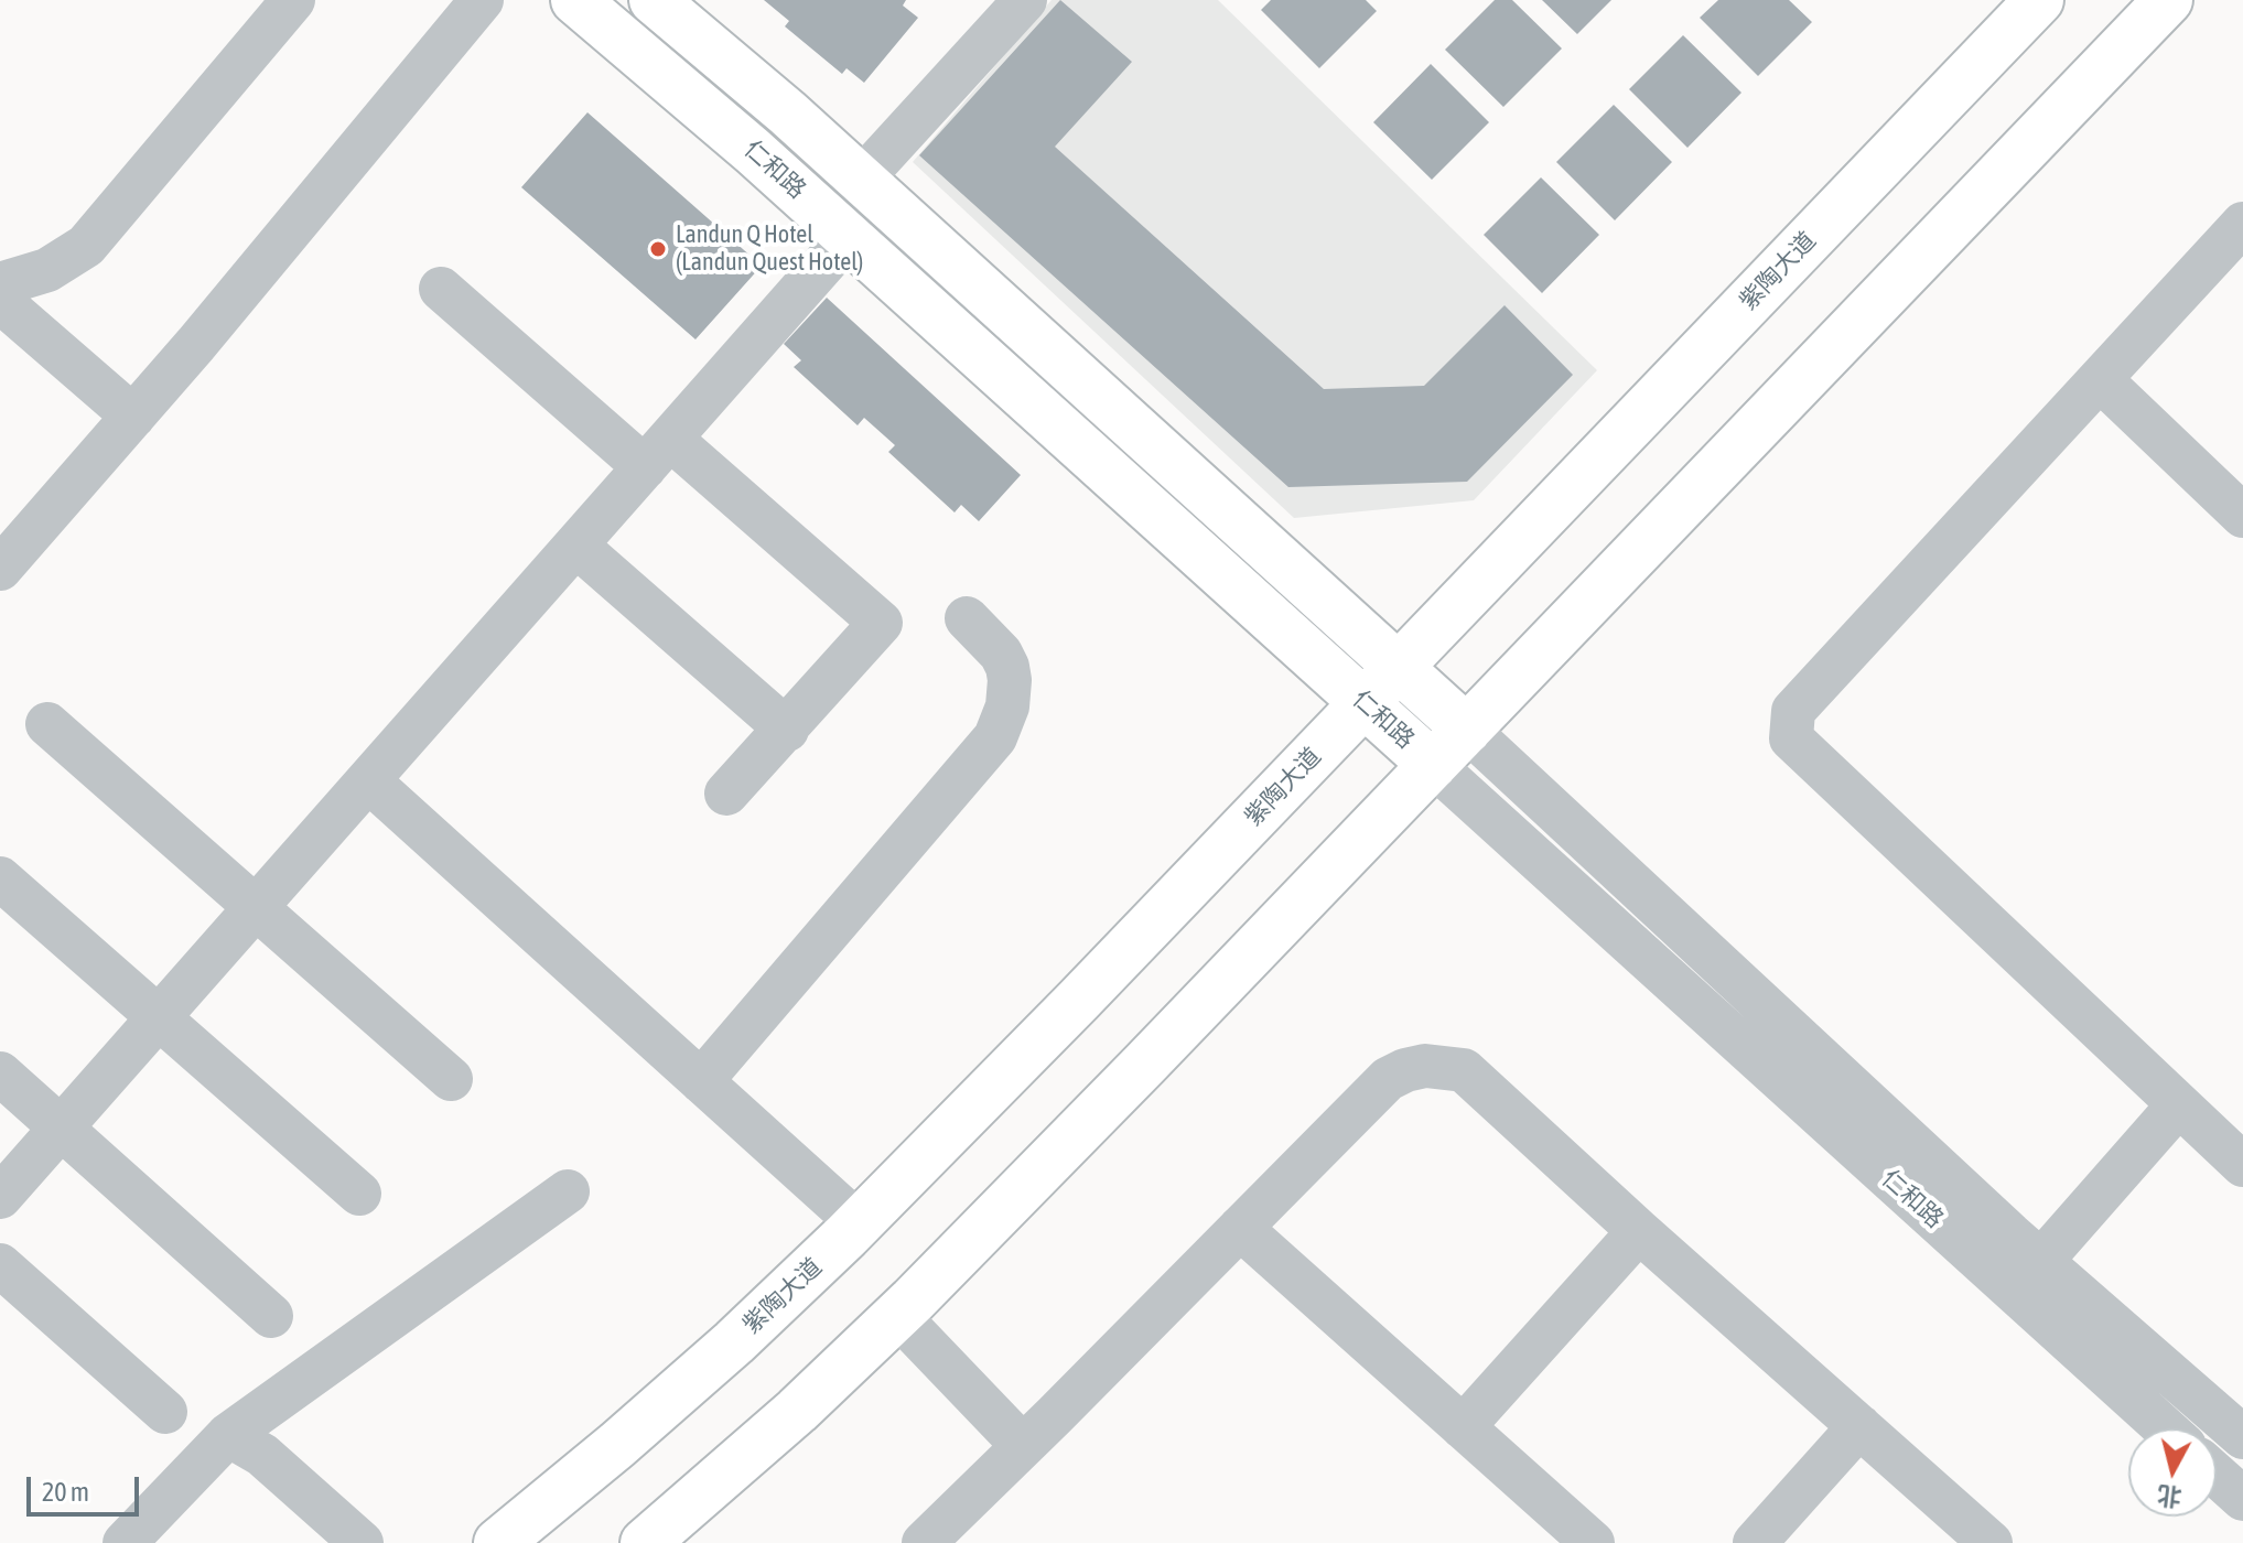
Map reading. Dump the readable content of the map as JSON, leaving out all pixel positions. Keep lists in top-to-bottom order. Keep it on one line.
{"streets":{"main road":["仁和路","紫陶大道"]},"crossings":[["仁和路","紫陶大道"]],"places":["Landun Q Hotel (Landun Quest Hotel)"],"scale_bar":"20 m","north":"bottom"}
